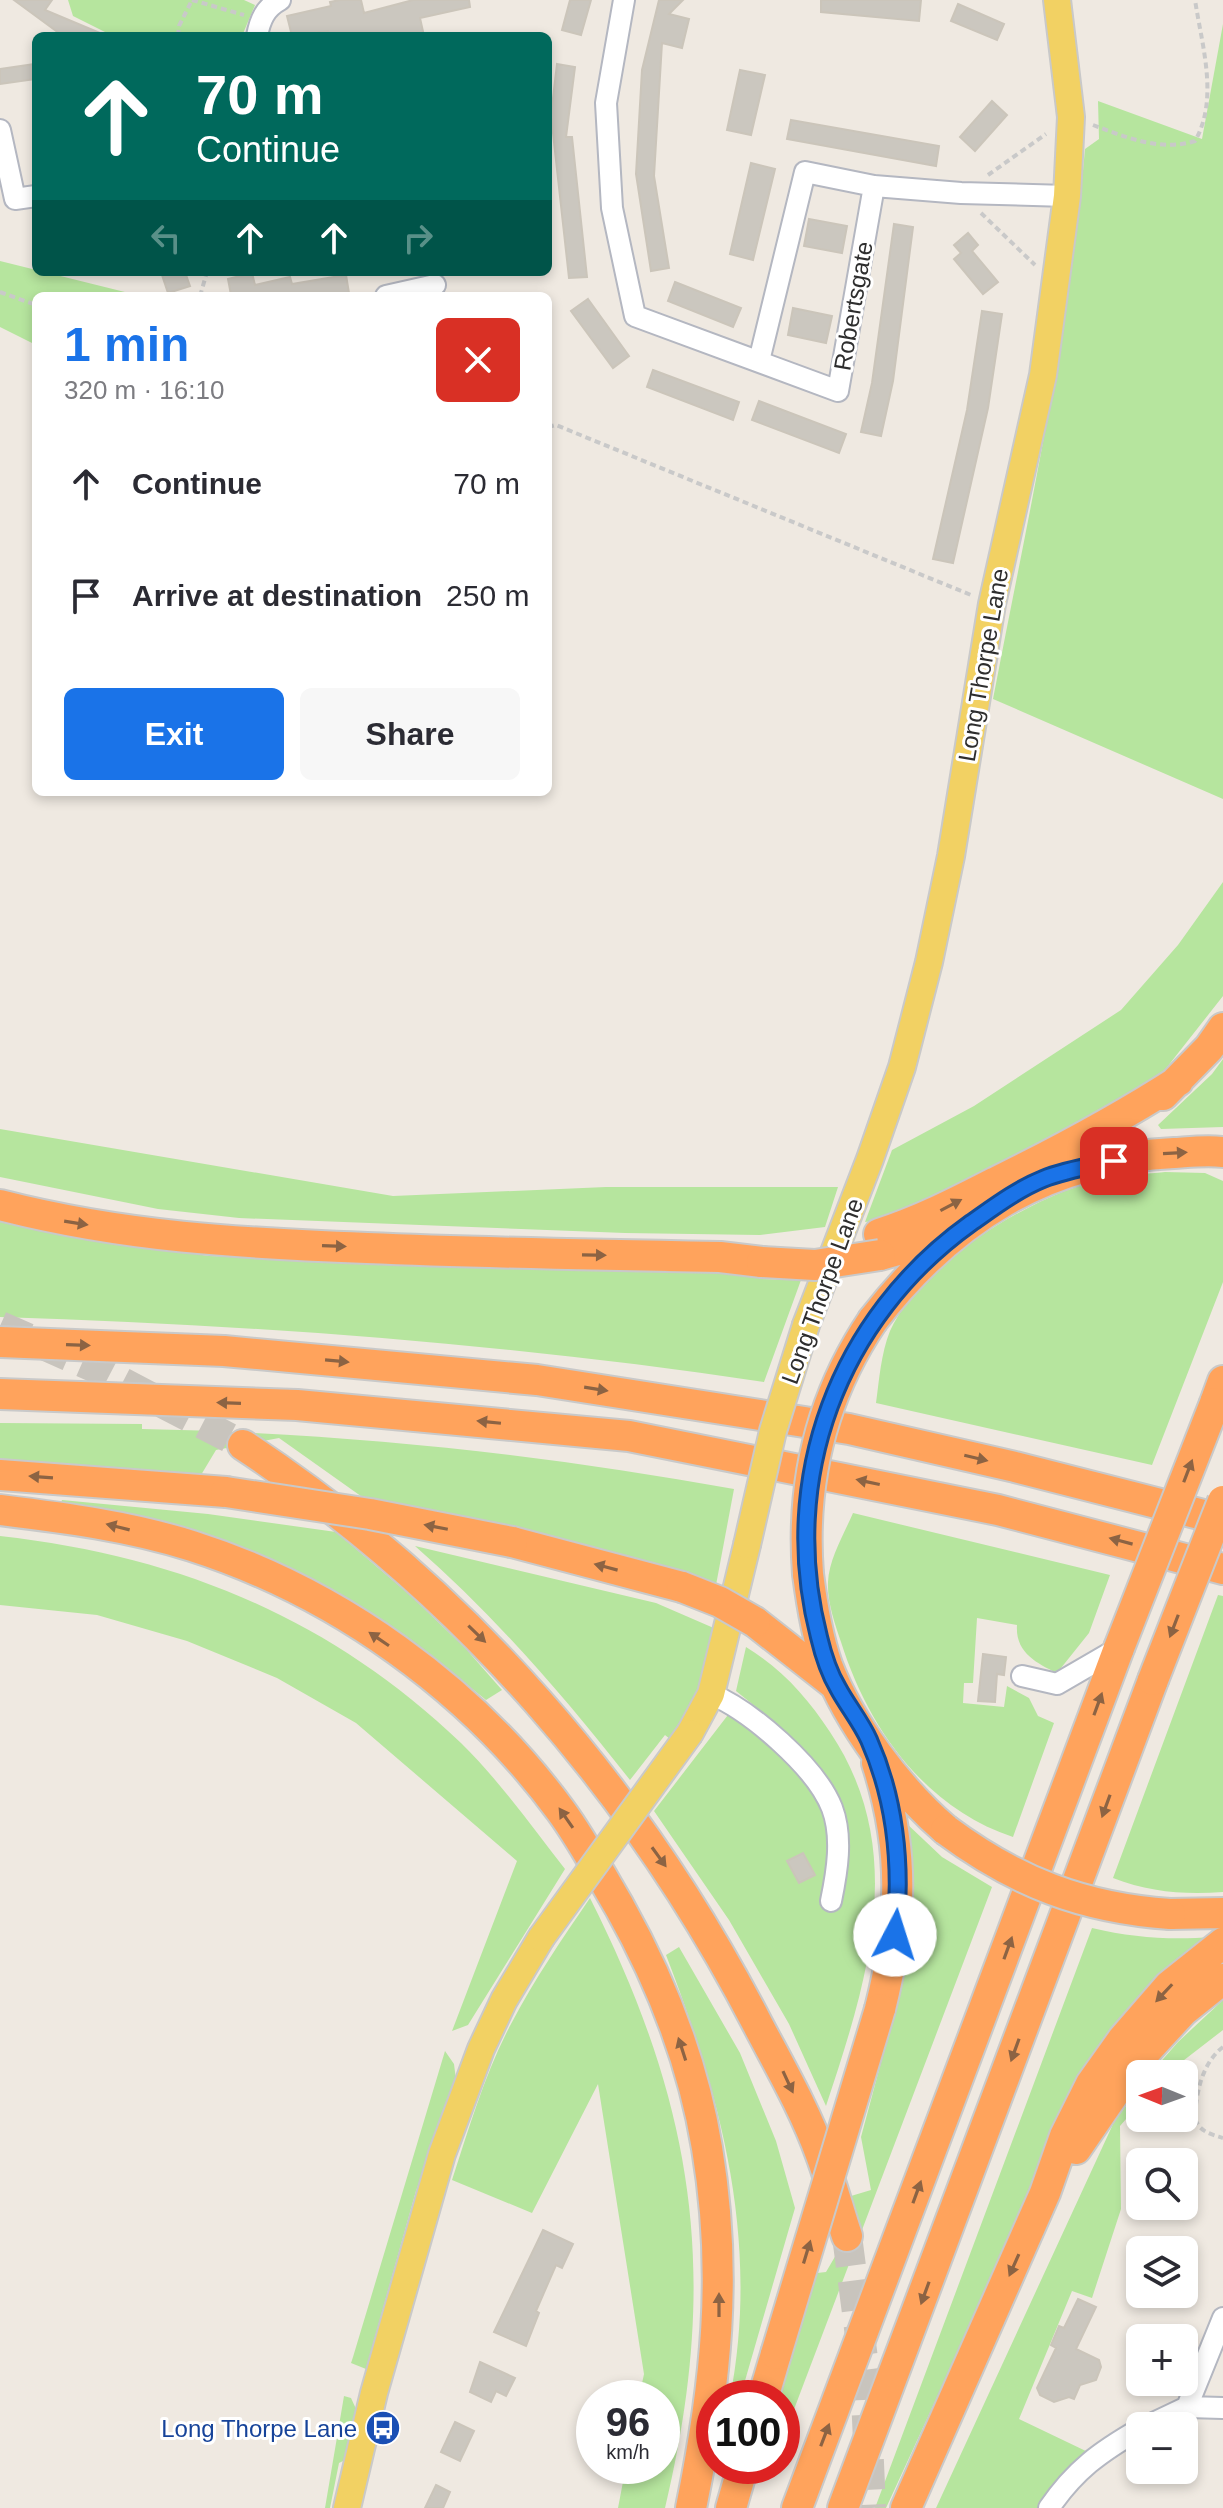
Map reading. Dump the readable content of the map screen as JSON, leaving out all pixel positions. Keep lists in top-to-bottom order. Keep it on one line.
{"streets":{"main road":["Long Thorpe Lane"],"street":["Robertsgate"]},"places":{"bus stop":["Long Thorpe Lane"]},"north":"left","page":{"turn":["70 m","Continue"],"heading":["1 min","320 m · 16:10"],"list":[{"name":"Continue","value":"70 m"},{"name":"Arrive at destination","value":"250 m"}],"buttons":["Exit","Share"],"map_buttons":["+","−"],"speed":"96 km/h","limit":"100"}}
